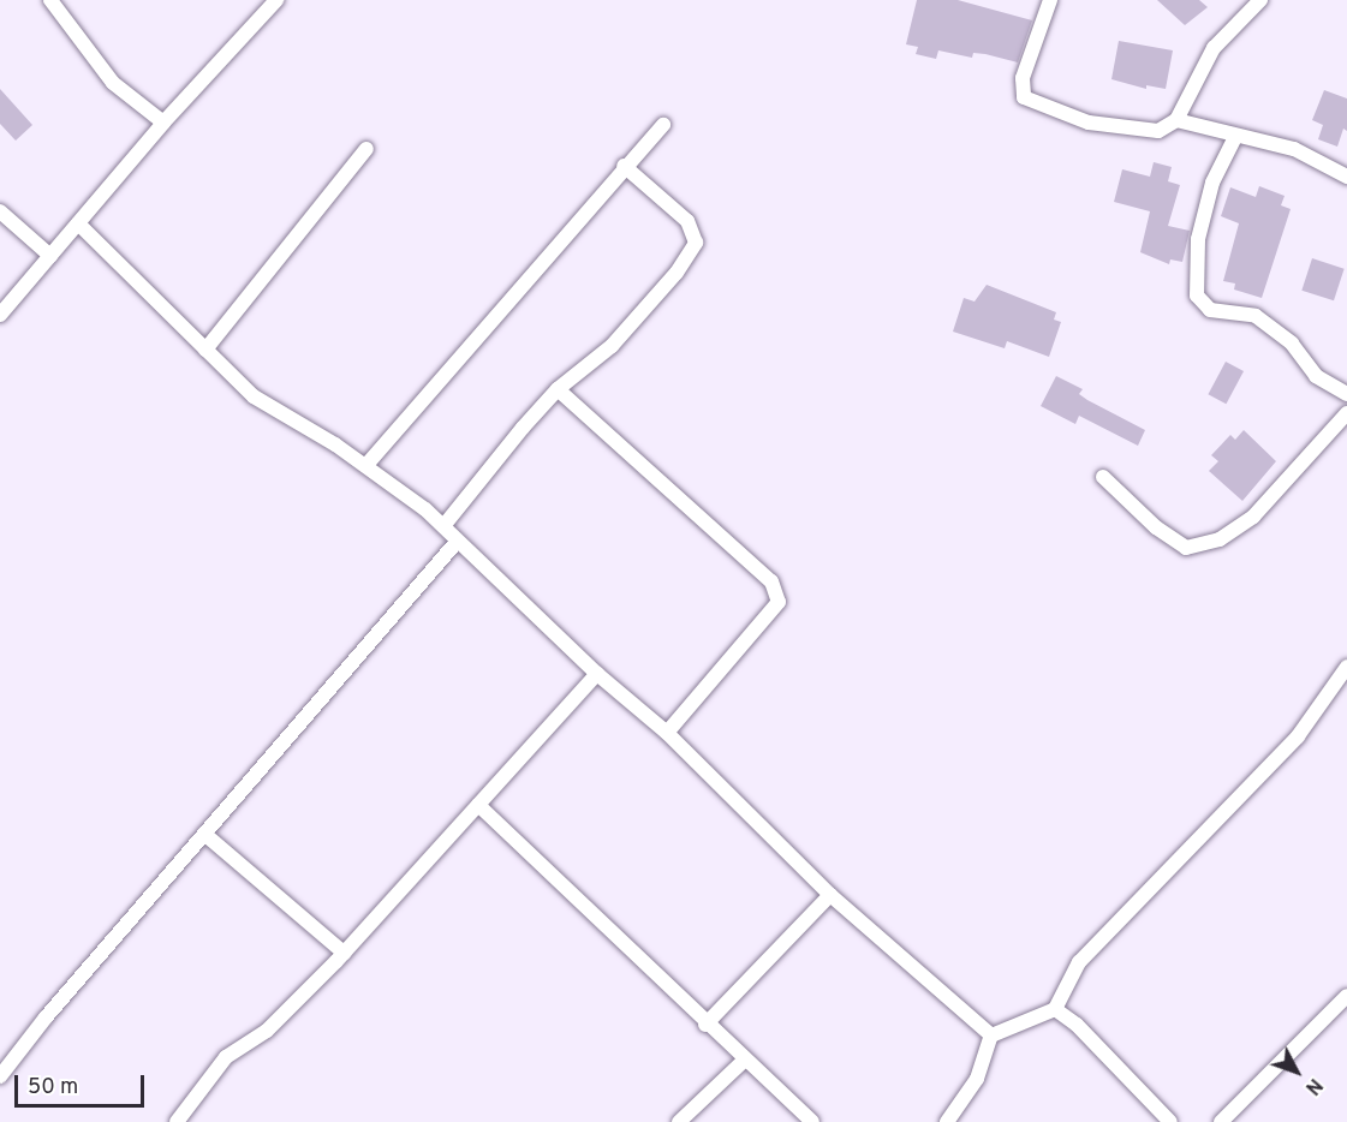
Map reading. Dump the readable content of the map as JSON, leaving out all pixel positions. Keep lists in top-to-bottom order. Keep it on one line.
{"scale_bar":"50 m","north":"bottom right"}
